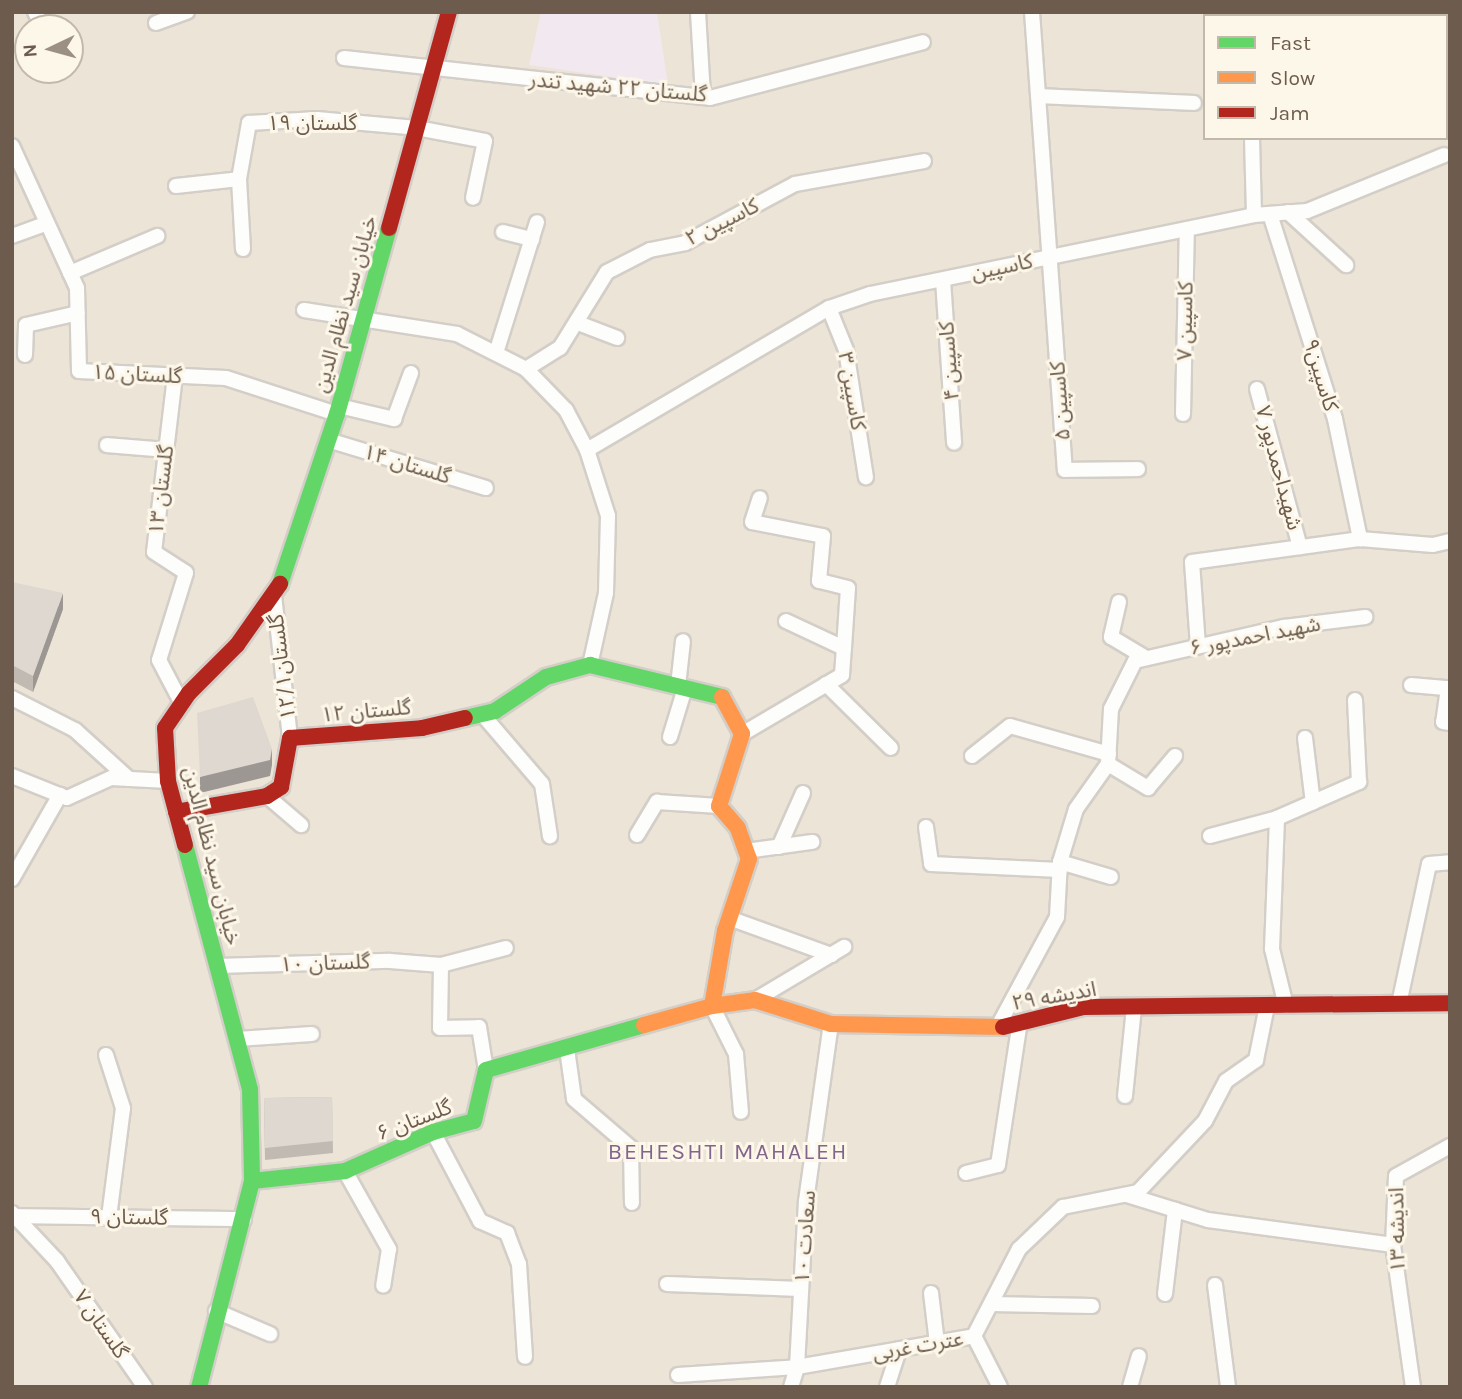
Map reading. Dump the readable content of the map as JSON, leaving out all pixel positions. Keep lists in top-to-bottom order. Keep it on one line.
{"streets":{"street":["گلستان ۲۲ شهید تندر","گلستان ۱۹","کاسپین ۲","کاسپین","خیابان سید نظام الدین","کاسپین ۷","کاسپین ۴","گلستان ۱۵","کاسپین۹","کاسپین ۳","کاسپین ۵","گلستان ۱۴","شهیداحمدپور ۷","گلستان ۱۳","شهید احمدپور ۶","گلستان۱۲/۱","گلستان ۱۲","گلستان ۱۰","اندیشه ۲۹","گلستان ۶","گلستان ۹","اندیشه ۱۳","سعادت ۱۰","گلستان ۷","عترت غربی"]},"crossings":[["گلستان ۲۲ شهید تندر","خیابان سید نظام الدین"],["گلستان ۱۹","خیابان سید نظام الدین"],["کاسپین","کاسپین ۷"],["کاسپین","کاسپین ۴"],["کاسپین","کاسپین۹"],["کاسپین","کاسپین ۳"],["کاسپین","کاسپین ۵"],["خیابان سید نظام الدین","گلستان ۱۵"],["خیابان سید نظام الدین","گلستان ۱۴"],["خیابان سید نظام الدین","گلستان ۱۳"],["خیابان سید نظام الدین","گلستان۱۲/۱"],["خیابان سید نظام الدین","گلستان ۱۰"],["خیابان سید نظام الدین","گلستان ۶"],["خیابان سید نظام الدین","گلستان ۹"],["گلستان ۱۵","گلستان ۱۳"],["گلستان۱۲/۱","گلستان ۱۲"],["اندیشه ۲۹","سعادت ۱۰"],["گلستان ۹","گلستان ۷"],["سعادت ۱۰","عترت غربی"]],"districts":["BEHESHTI MAHALEH"],"legend":["Fast","Slow","Jam"],"north":"left"}
